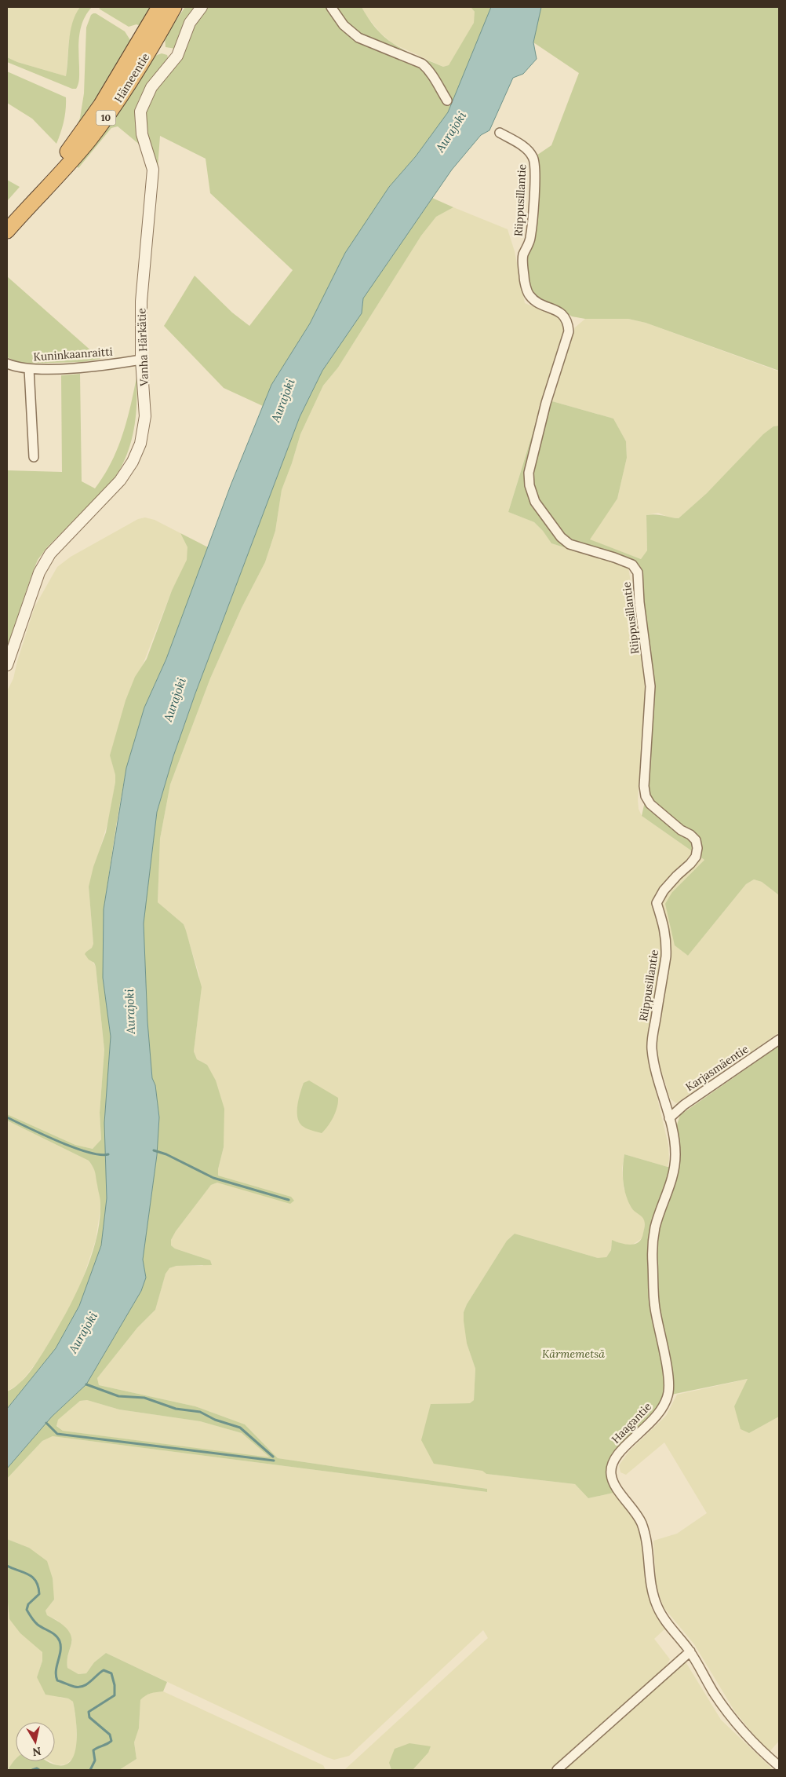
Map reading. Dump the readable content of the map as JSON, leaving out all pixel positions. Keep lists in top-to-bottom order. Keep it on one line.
{"streets":{"highway":["Hämeentie","10"],"street":["Riippusillantie","Vanha Härkätie","Kuninkaanraitti","Karjasmäentie","Haagantie"]},"crossings":[["Riippusillantie","Karjasmäentie"],["Riippusillantie","Haagantie"],["Vanha Härkätie","Kuninkaanraitti"],["Karjasmäentie","Haagantie"]],"water":["Aurajoki"],"parks":["Kärmemetsä"],"north":"bottom"}
